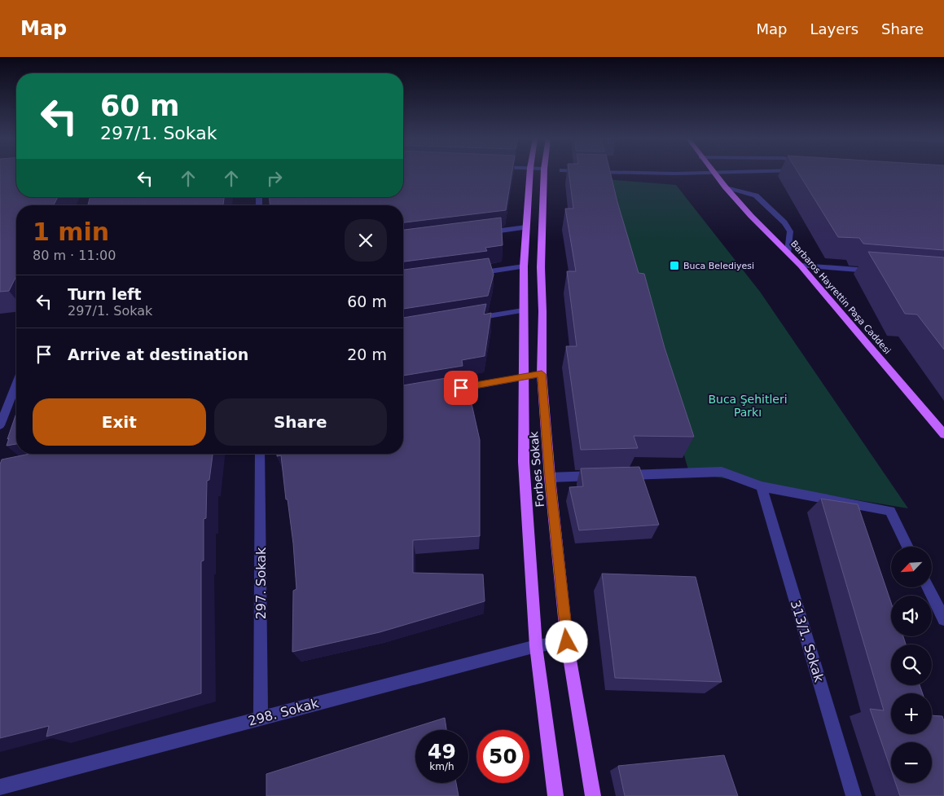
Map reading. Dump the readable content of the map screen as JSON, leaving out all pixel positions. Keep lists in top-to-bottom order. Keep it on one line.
{"streets":{"main road":["Barbaros Hayrettin Paşa Caddesi","Forbes Sokak"],"street":["297. Sokak","313/1. Sokak","298. Sokak"]},"crossings":[["Forbes Sokak","298. Sokak"],["297. Sokak","298. Sokak"]],"parks":["Buca Şehitleri Parkı"],"places":{"transit":["Buca Belediyesi"]},"north":"bottom left","page":{"header":"Map","nav":["Map","Layers","Share"],"turn":["60 m","297/1. Sokak"],"heading":["1 min","80 m · 11:00"],"list":[{"name":"Turn left","note":"297/1. Sokak","value":"60 m"},{"name":"Arrive at destination","value":"20 m"}],"buttons":["Exit","Share"],"map_buttons":["+","−"],"speed":"49 km/h","limit":"50"}}
